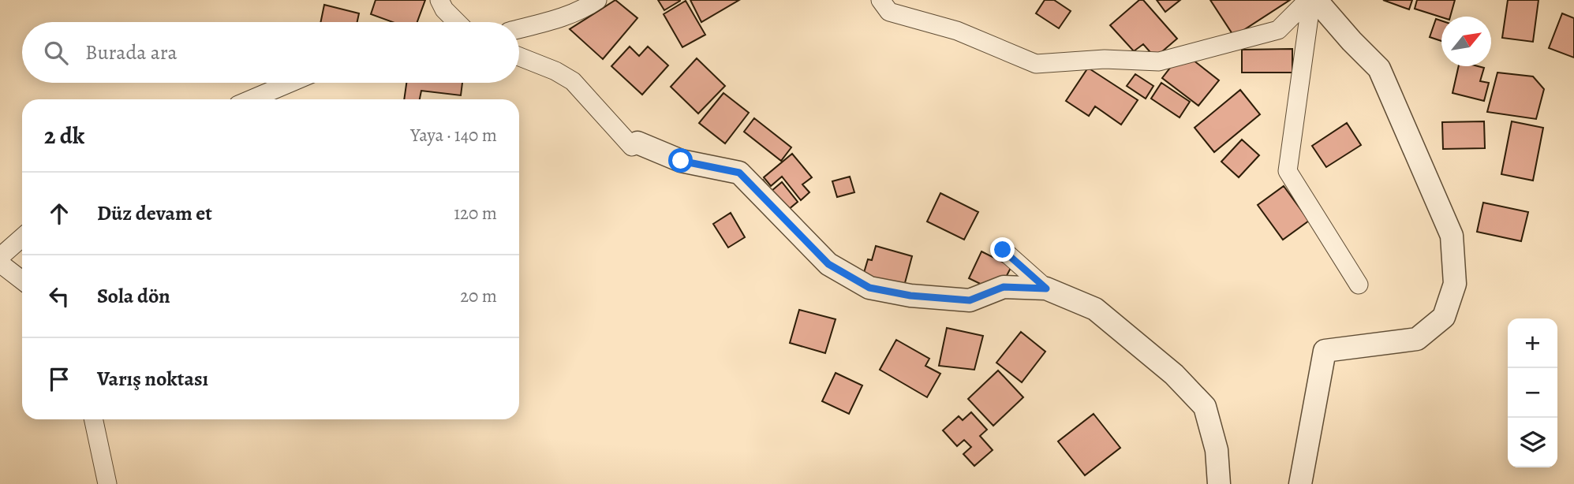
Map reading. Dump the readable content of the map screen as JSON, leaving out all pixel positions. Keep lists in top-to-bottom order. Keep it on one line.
{"north":"top right","page":{"search":"Burada ara","heading":["2 dk","Yaya · 140 m"],"list":[["Düz devam et","120 m"],["Sola dön","20 m"],"Varış noktası"],"map_buttons":["+","−"]}}
